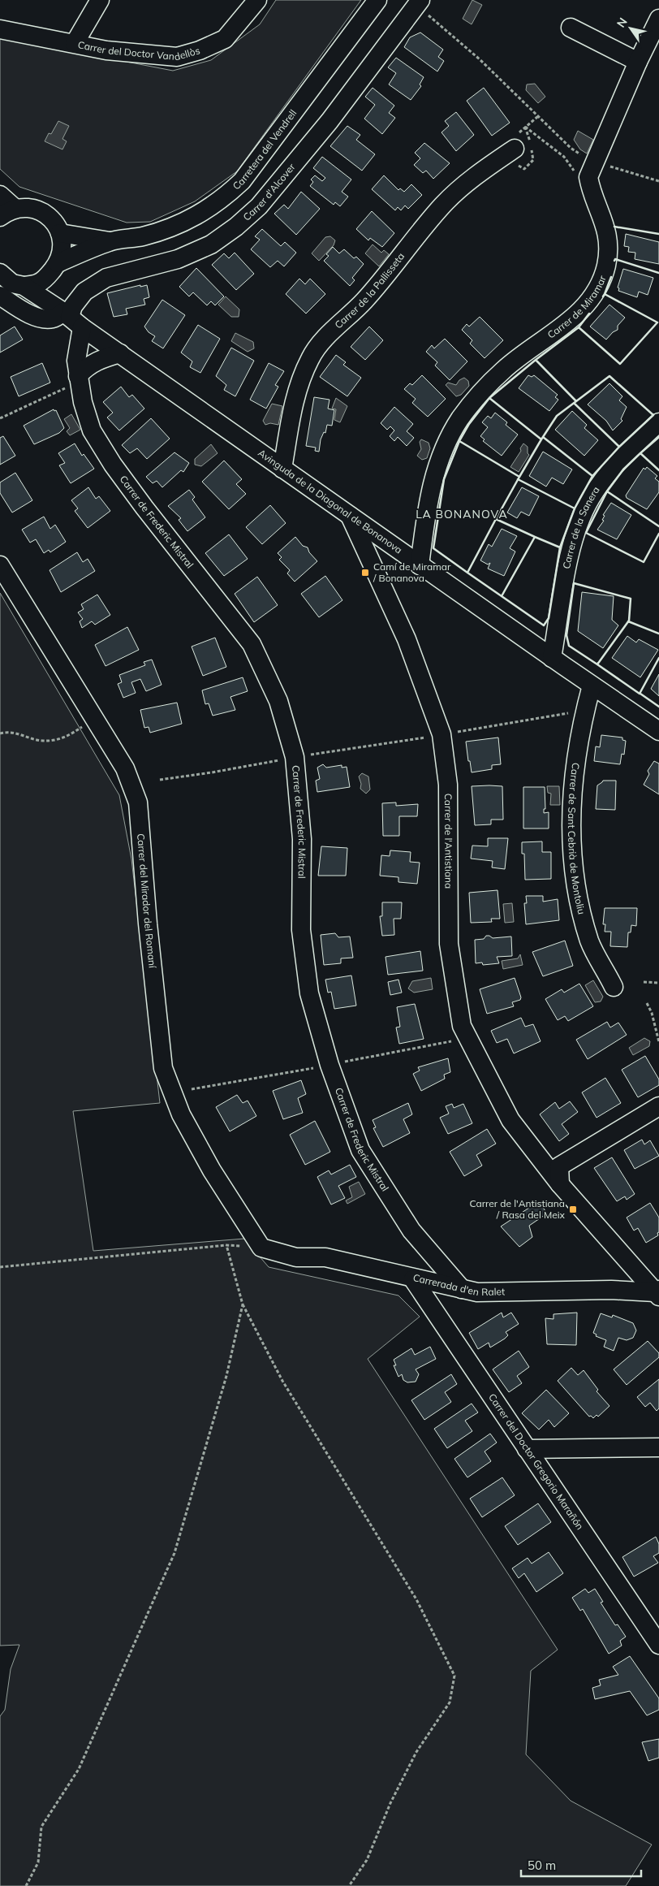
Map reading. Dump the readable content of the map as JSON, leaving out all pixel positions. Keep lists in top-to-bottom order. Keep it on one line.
{"streets":{"street":["Carrer del Doctor Vandellòs","Carretera del Vendrell","Carrer d'Alcover","Carrer de la Pallisseta","Carrer de Miramar","Avinguda de la Diagonal de Bonanova","Carrer de Frederic Mistral","Carrer de la Sanera","Carrer de Sant Cebrià de Montoliu","Carrer de l'Antistiana","Carrer del Mirador del Romaní","Carrerada d'en Ralet","Carrer del Doctor Gregorio Marañón"]},"crossings":[["Carretera del Vendrell","Avinguda de la Diagonal de Bonanova"],["Carrer d'Alcover","Avinguda de la Diagonal de Bonanova"],["Carrer d'Alcover","Carrer de Frederic Mistral"],["Carrer de la Pallisseta","Avinguda de la Diagonal de Bonanova"],["Carrer de Miramar","Avinguda de la Diagonal de Bonanova"],["Avinguda de la Diagonal de Bonanova","Carrer de Frederic Mistral"],["Avinguda de la Diagonal de Bonanova","Carrer de la Sanera"],["Avinguda de la Diagonal de Bonanova","Carrer de Sant Cebrià de Montoliu"],["Avinguda de la Diagonal de Bonanova","Carrer de l'Antistiana"],["Carrer de Frederic Mistral","Carrerada d'en Ralet"],["Carrer de l'Antistiana","Carrerada d'en Ralet"],["Carrer del Mirador del Romaní","Carrerada d'en Ralet"],["Carrerada d'en Ralet","Carrer del Doctor Gregorio Marañón"]],"districts":["LA BONANOVA"],"places":{"transit":["Camí de Miramar / Bonanova","Carrer de l'Antistiana / Rasa del Meix"]},"scale_bar":"50 m","north":"top left"}
